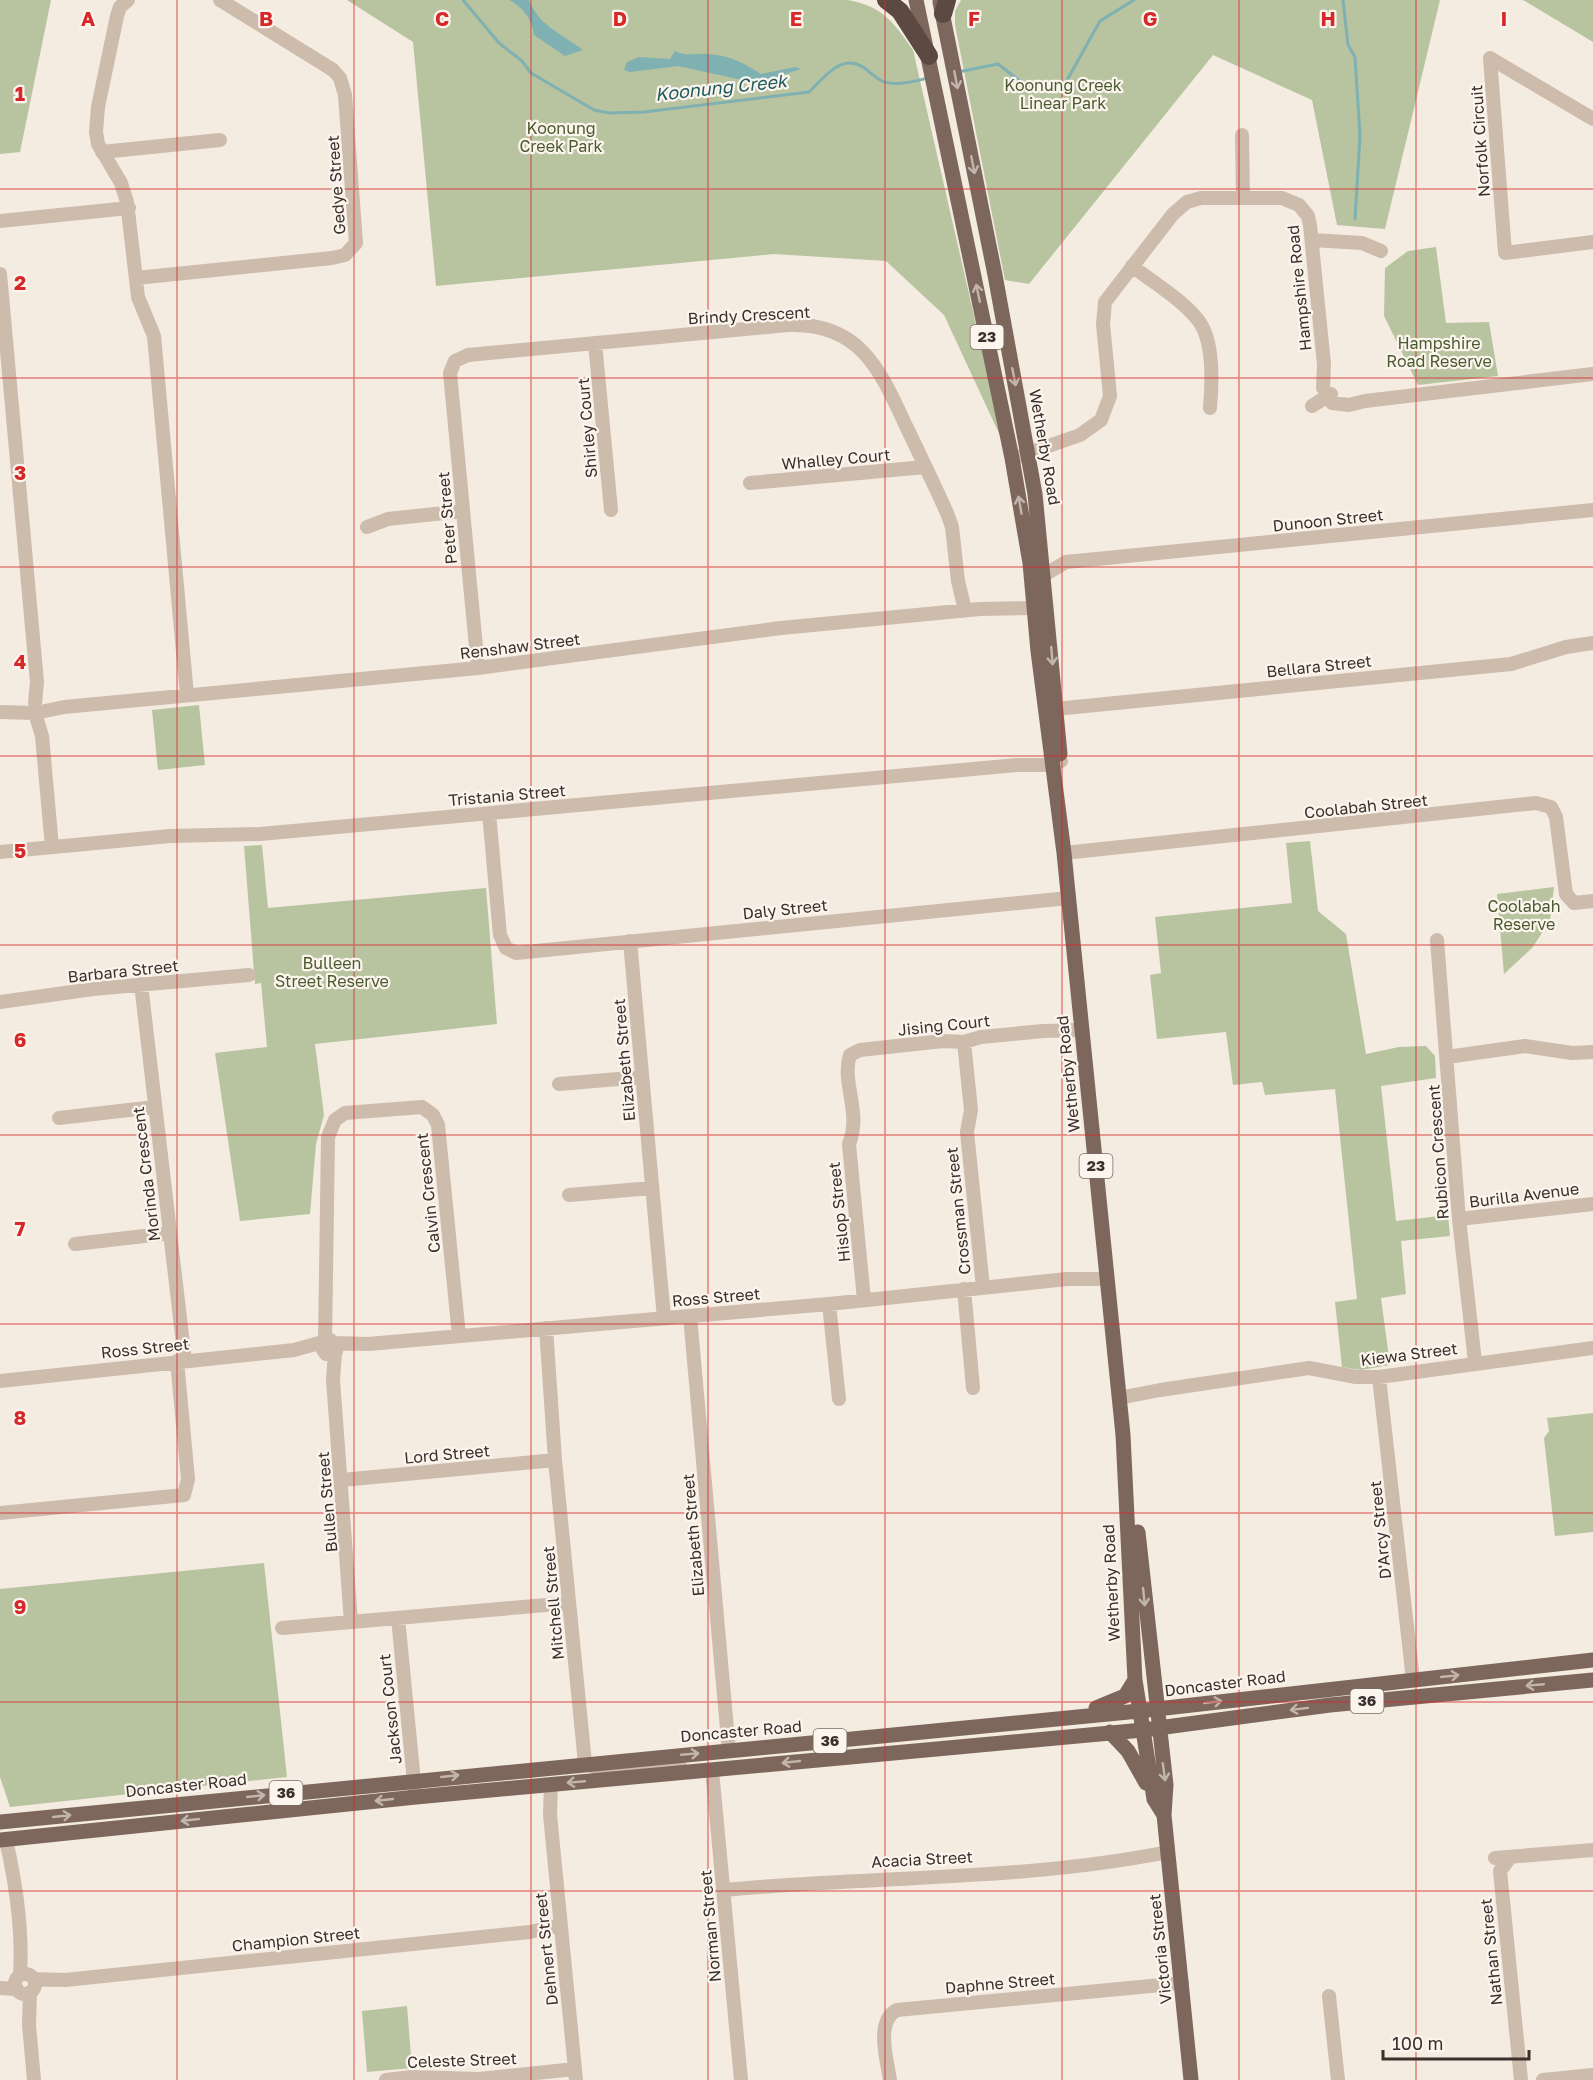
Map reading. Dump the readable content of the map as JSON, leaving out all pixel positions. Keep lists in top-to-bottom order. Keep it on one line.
{"streets":{"main road":["23","Wetherby Road","Doncaster Road","36","Victoria Street"],"street":["Norfolk Circuit","Gedye Street","Hampshire Road","Brindy Crescent","Shirley Court","Whalley Court","Peter Street","Dunoon Street","Renshaw Street","Bellara Street","Tristania Street","Coolabah Street","Daly Street","Barbara Street","Jising Court","Elizabeth Street","Rubicon Crescent","Morinda Crescent","Calvin Crescent","Burilla Avenue","Crossman Street","Hislop Street","Ross Street","Kiewa Street","Lord Street","Bullen Street","D'Arcy Street","Mitchell Street","Jackson Court","Acacia Street","Norman Street","Champion Street","Dehnert Street","Nathan Street","Daphne Street","Celeste Street"]},"crossings":[["Hampshire Road","Wetherby Road"],["Brindy Crescent","Shirley Court"],["Brindy Crescent","Whalley Court"],["Brindy Crescent","Peter Street"],["Brindy Crescent","Renshaw Street"],["23","Wetherby Road"],["Wetherby Road","Dunoon Street"],["Wetherby Road","Renshaw Street"],["Wetherby Road","Bellara Street"],["Wetherby Road","Tristania Street"],["Wetherby Road","Coolabah Street"],["Wetherby Road","Daly Street"],["Wetherby Road","Jising Court"],["Wetherby Road","Ross Street"],["Wetherby Road","Kiewa Street"],["Wetherby Road","Doncaster Road"],["Wetherby Road","Victoria Street"],["Peter Street","Renshaw Street"],["Tristania Street","Daly Street"],["Daly Street","Elizabeth Street"],["Barbara Street","Morinda Crescent"],["Jising Court","Crossman Street"],["Jising Court","Hislop Street"],["Elizabeth Street","Ross Street"],["Elizabeth Street","Doncaster Road"],["Rubicon Crescent","Burilla Avenue"],["Rubicon Crescent","Kiewa Street"],["Morinda Crescent","Ross Street"],["Calvin Crescent","Ross Street"],["Calvin Crescent","Bullen Street"],["Crossman Street","Ross Street"],["Hislop Street","Ross Street"],["Ross Street","Bullen Street"],["Ross Street","Mitchell Street"],["Kiewa Street","D'Arcy Street"],["Lord Street","Bullen Street"],["Lord Street","Mitchell Street"],["D'Arcy Street","Doncaster Road"],["Mitchell Street","Doncaster Road"],["Doncaster Road","Jackson Court"],["Doncaster Road","Norman Street"],["Doncaster Road","Dehnert Street"],["Doncaster Road","Victoria Street"],["Acacia Street","Norman Street"],["Acacia Street","Victoria Street"],["Champion Street","Dehnert Street"],["Dehnert Street","Celeste Street"],["Victoria Street","Daphne Street"]],"water":["Koonung Creek"],"parks":["Koonung Creek Linear Park","Koonung Creek Park","Hampshire Road Reserve","Coolabah Reserve","Bulleen Street Reserve"],"scale_bar":"100 m","grid":{"columns":["A","B","C","D","E","F","G","H","I"],"rows":["1","2","3","4","5","6","7","8","9"]}}
